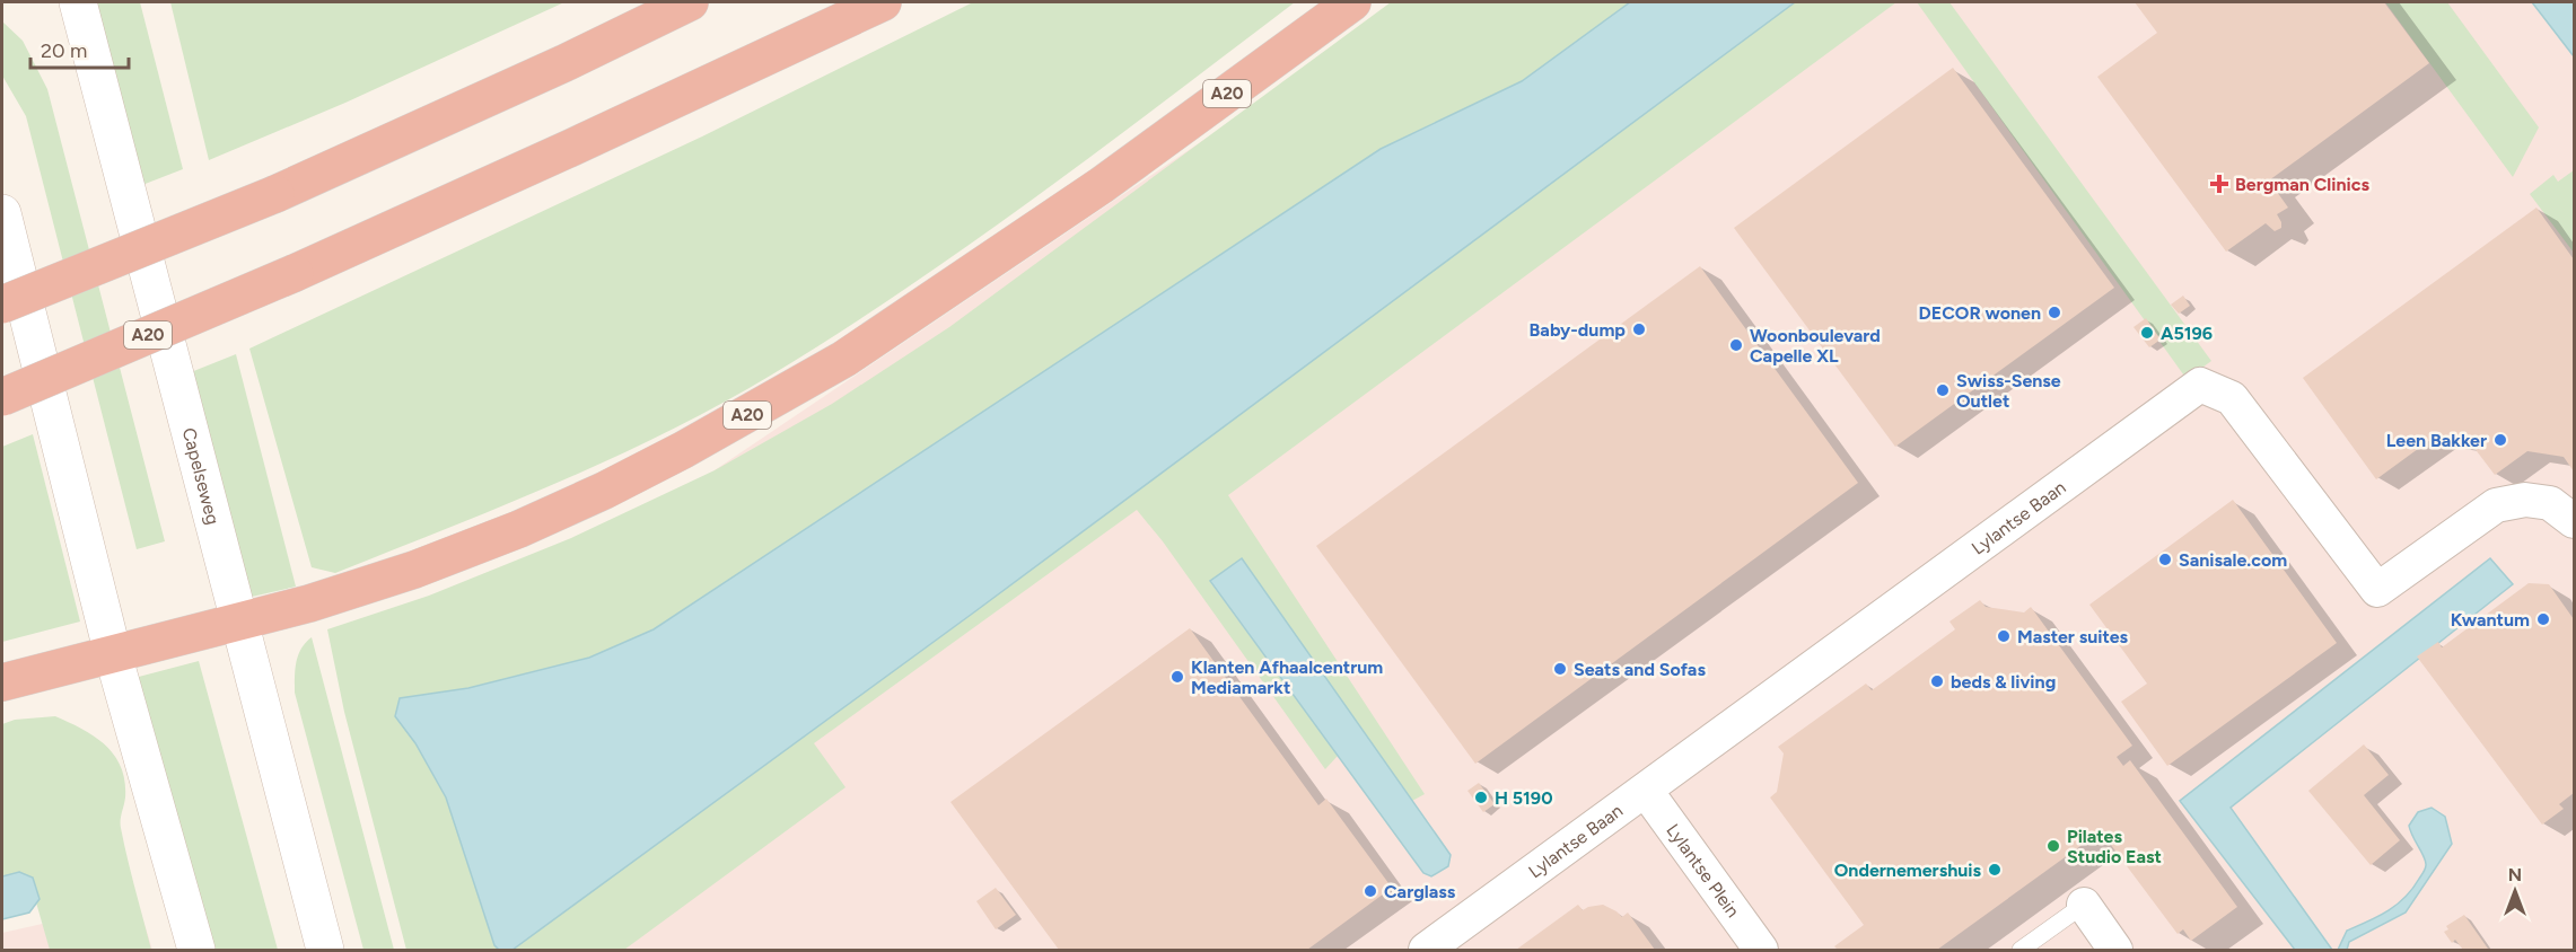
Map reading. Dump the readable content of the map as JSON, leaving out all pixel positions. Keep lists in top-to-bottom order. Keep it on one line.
{"streets":{"highway":["A20"],"main road":["Capelseweg"],"street":["Lylantse Baan","Lylantse Plein"]},"crossings":[["A20","Capelseweg"],["Lylantse Baan","Lylantse Plein"]],"places":{"health":["Bergman Clinics"],"other":["DECOR wonen","Baby-dump","A5196","Woonboulevard Capelle XL","Swiss-Sense Outlet","Leen Bakker","Sanisale.com","Kwantum","Master suites","Seats and Sofas","Klanten Afhaalcentrum Mediamarkt","beds & living","H 5190","Pilates Studio East","Ondernemershuis","Carglass"]},"scale_bar":"20 m","north":"top"}
